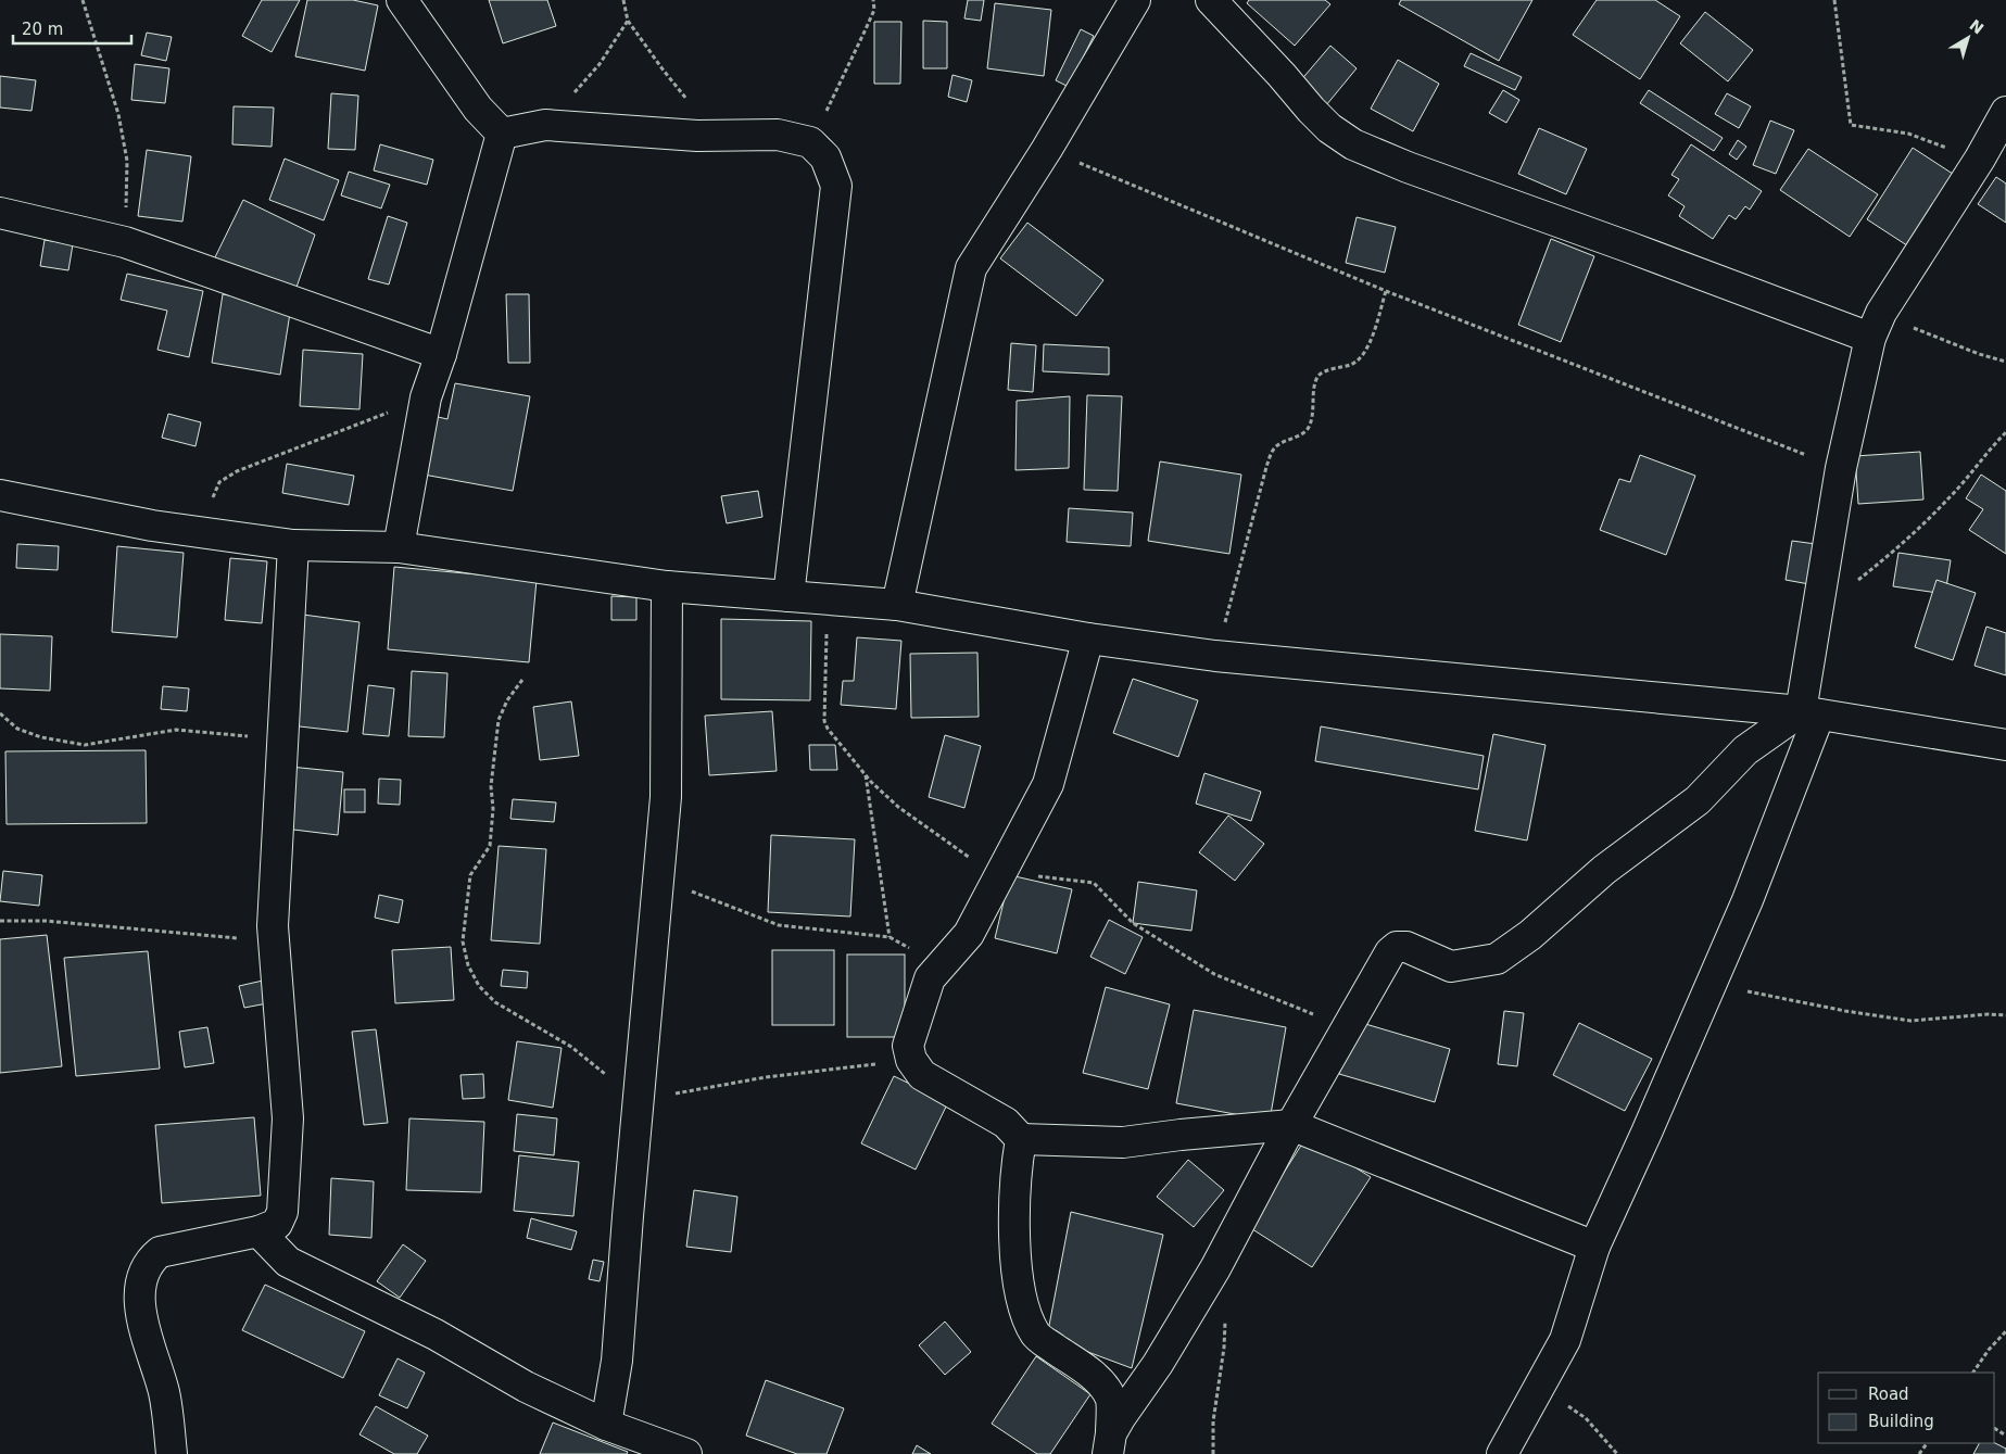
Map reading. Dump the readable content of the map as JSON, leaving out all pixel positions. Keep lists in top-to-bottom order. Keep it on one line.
{"legend":["Road","Building"],"scale_bar":"20 m","north":"top right"}
